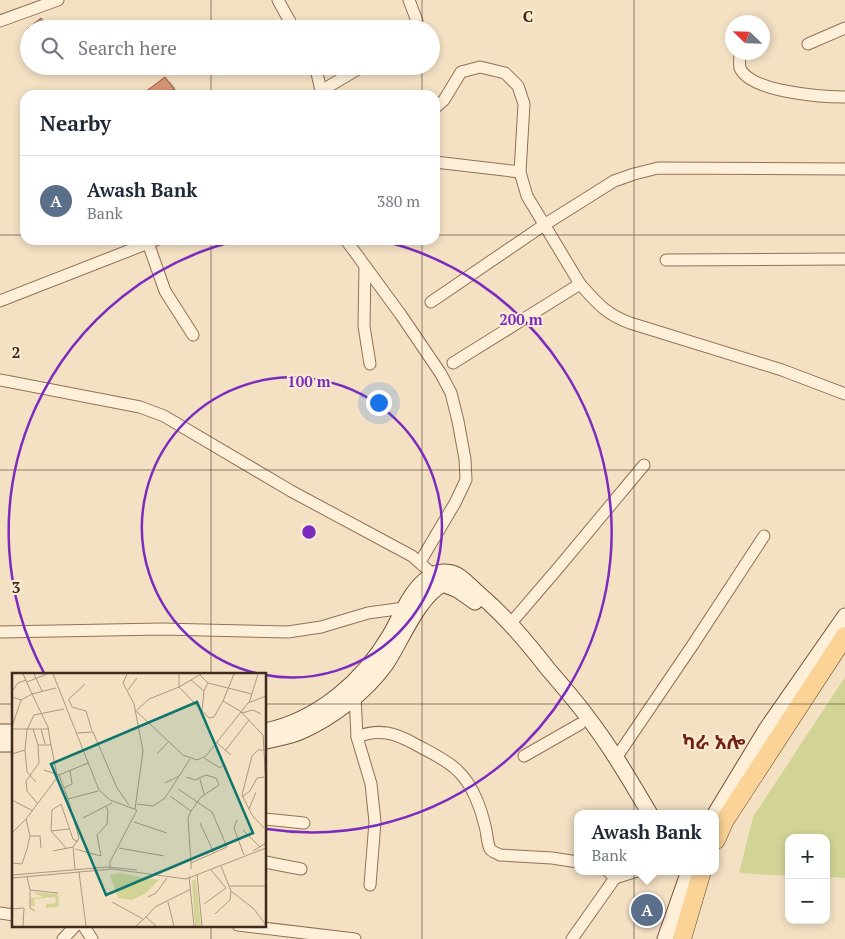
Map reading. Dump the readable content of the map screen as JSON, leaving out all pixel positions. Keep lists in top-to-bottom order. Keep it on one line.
{"districts":["ካራ አሎ"],"north":"top left","page":{"search":"Search here","heading":"Nearby","list":[{"mark":"A","name":"Awash Bank","note":"Bank","value":"380 m"}],"popup":["Awash Bank","Bank"],"map_buttons":["+","−"],"pins":"A"},"grid":{"columns":["C"],"rows":["2","3"]},"rings":["200 m","100 m"]}
